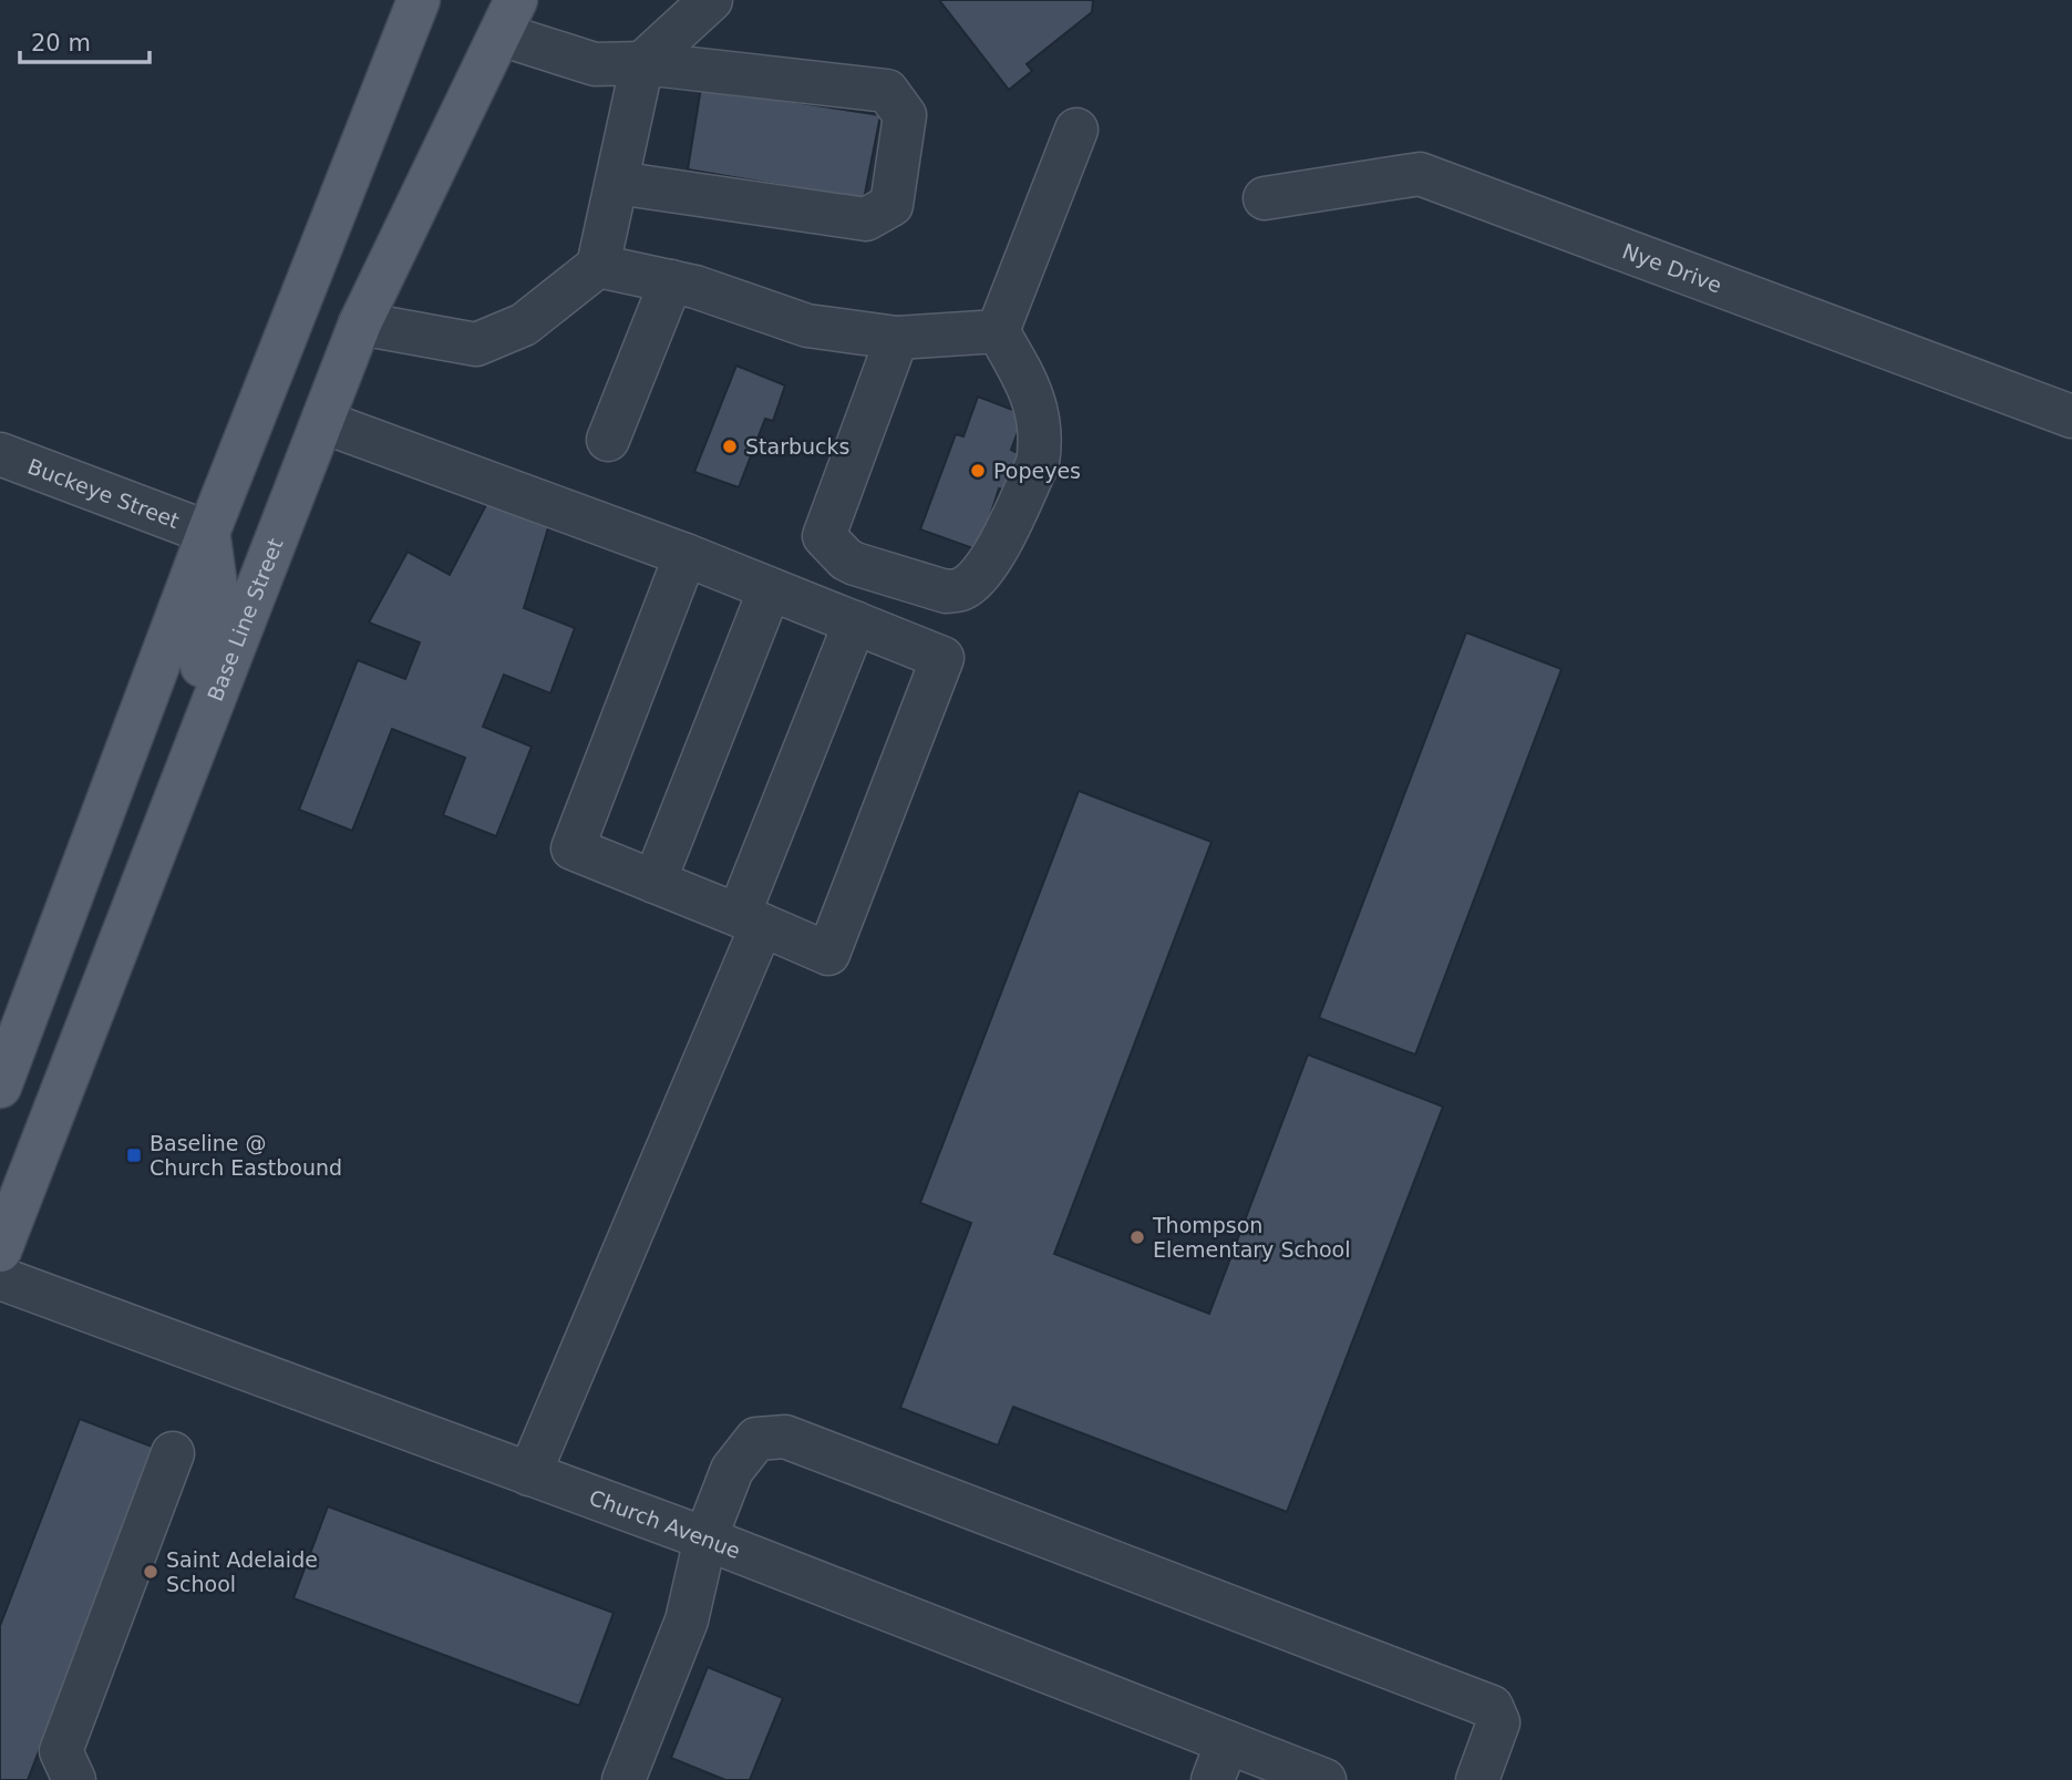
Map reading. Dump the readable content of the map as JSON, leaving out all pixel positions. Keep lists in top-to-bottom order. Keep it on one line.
{"streets":{"main road":["Base Line Street"],"street":["Nye Drive","Buckeye Street","Church Avenue"]},"places":{"other":["Starbucks","Popeyes","Thompson Elementary School","Saint Adelaide School"],"transit":["Baseline @ Church Eastbound"]},"scale_bar":"20 m"}
